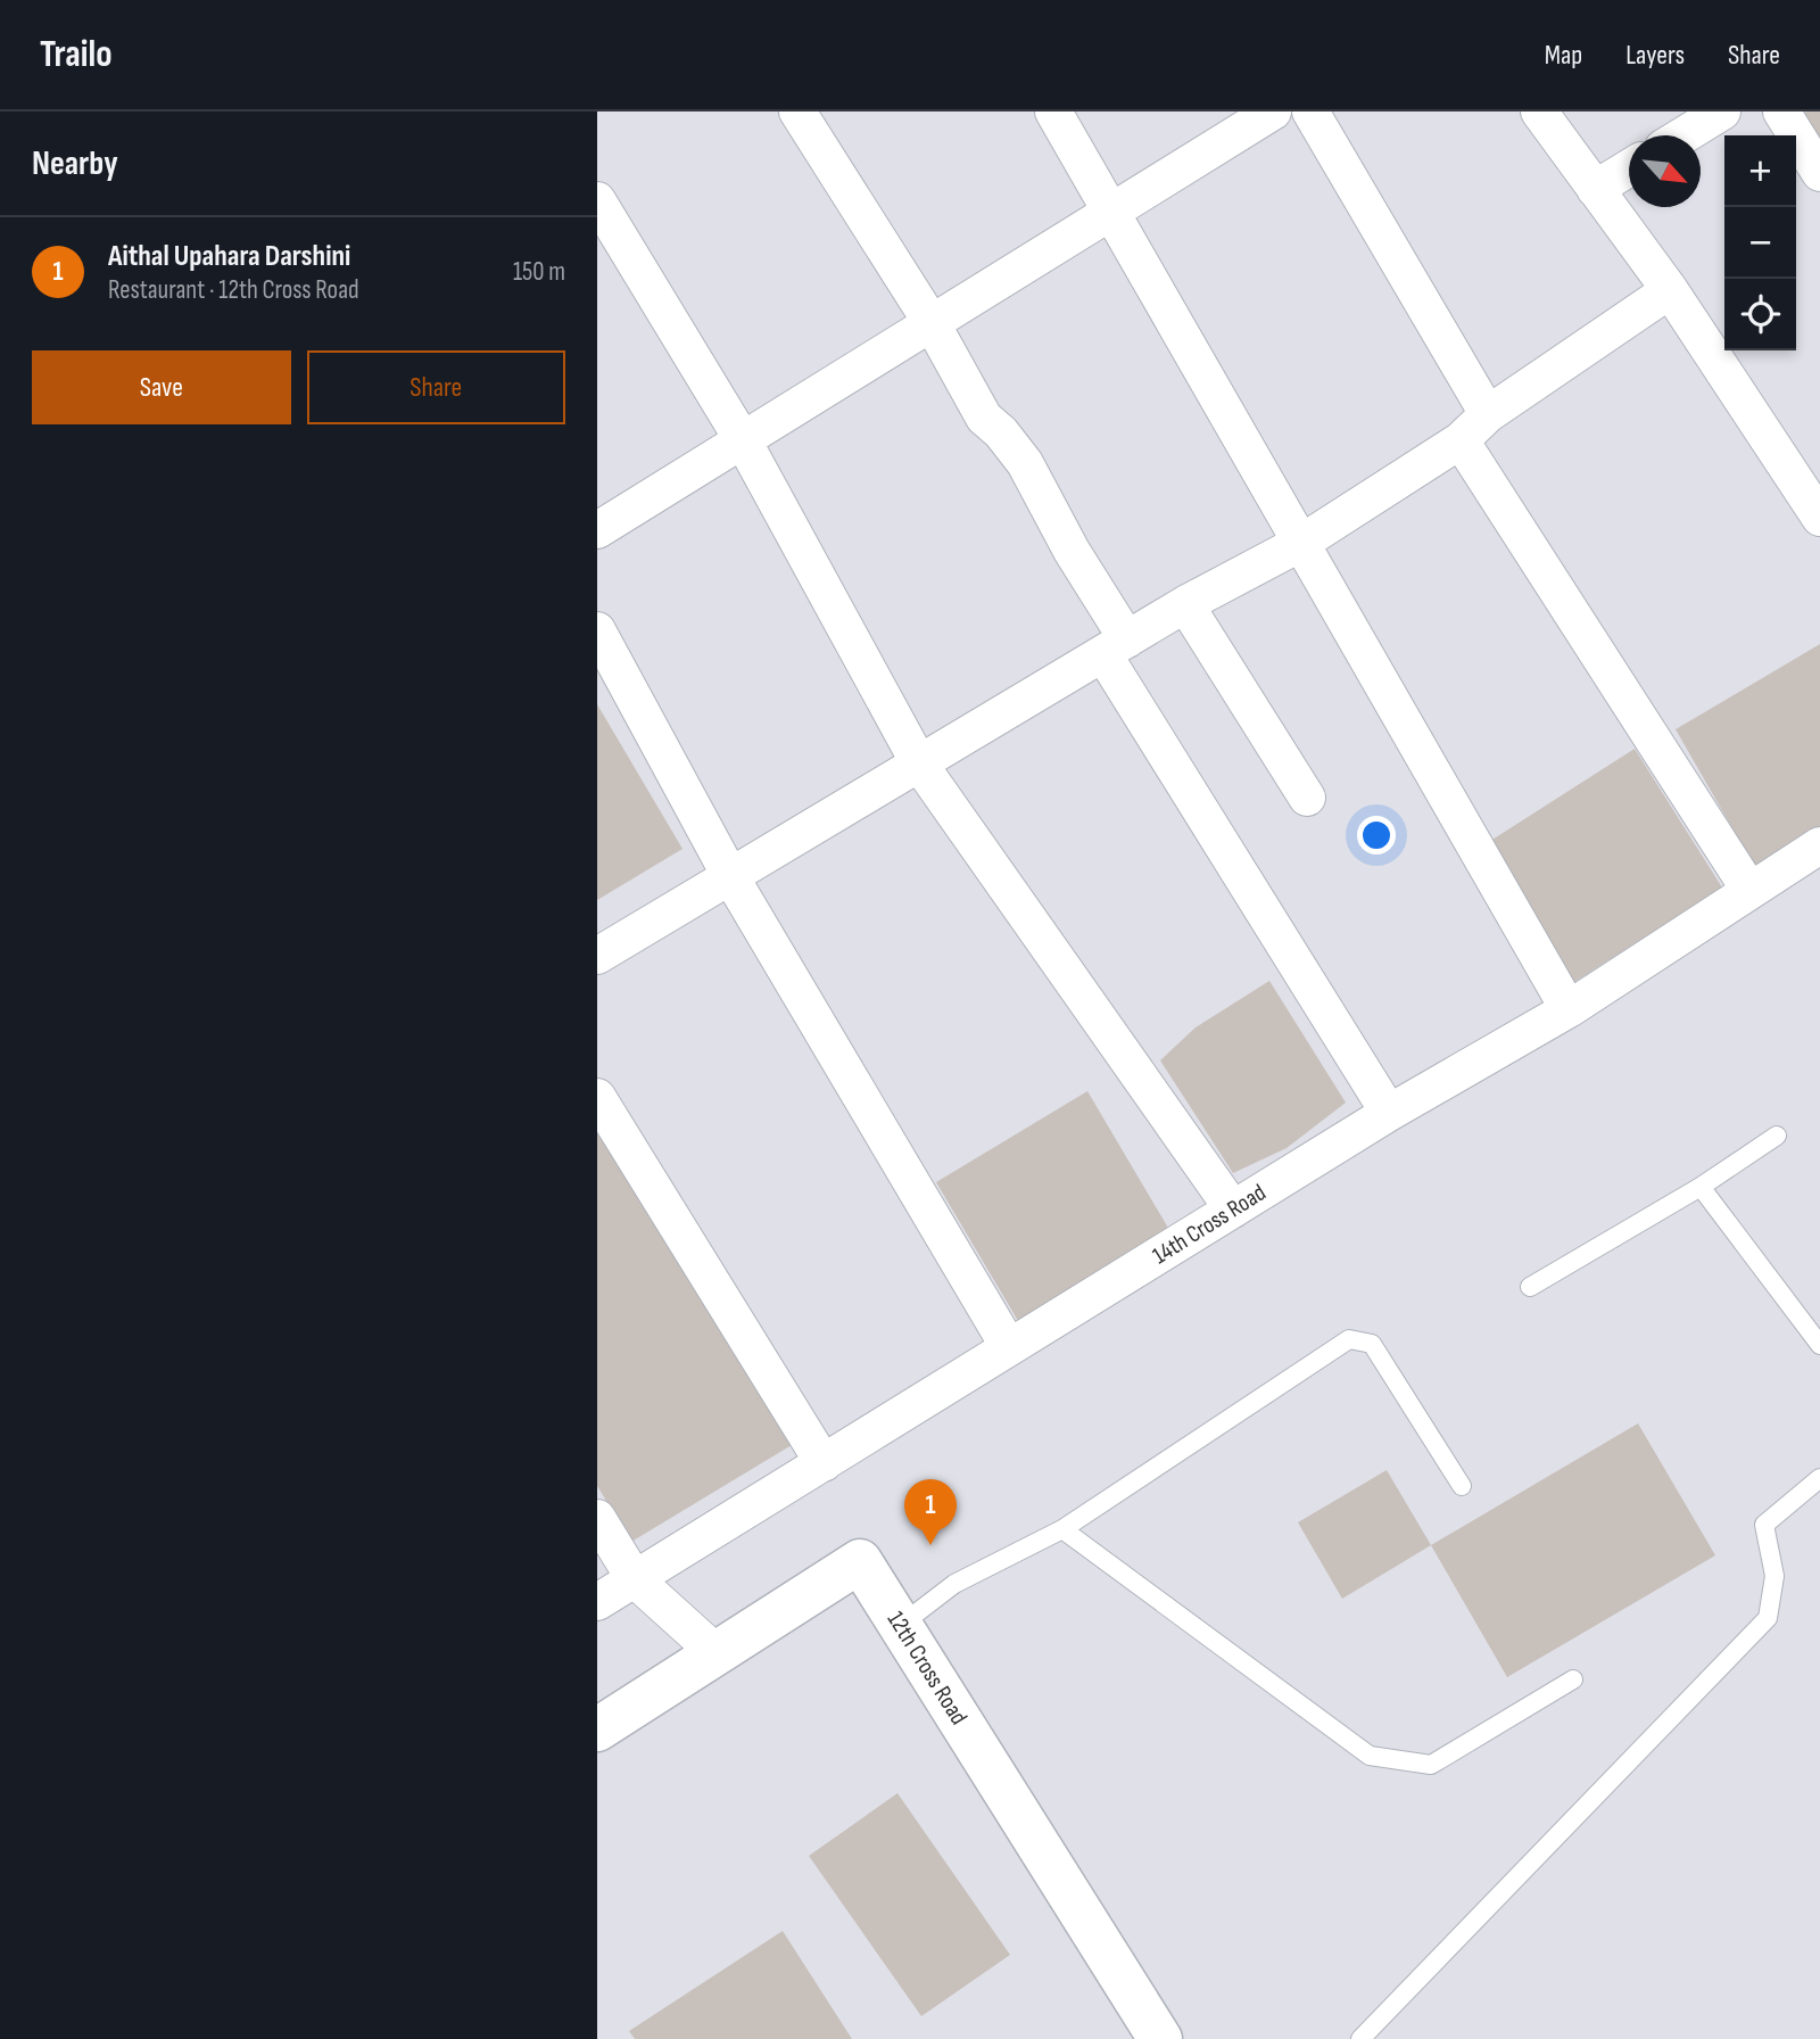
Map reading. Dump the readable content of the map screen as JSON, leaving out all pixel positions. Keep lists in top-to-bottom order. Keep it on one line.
{"streets":{"street":["14th Cross Road","12th Cross Road"]},"north":"bottom right","page":{"header":"Trailo","nav":["Map","Layers","Share"],"heading":"Nearby","map_buttons":["+","−"],"list":[{"mark":"1","name":"Aithal Upahara Darshini","note":"Restaurant · 12th Cross Road","value":"150 m"}],"buttons":["Save","Share"],"pins":"1"}}
